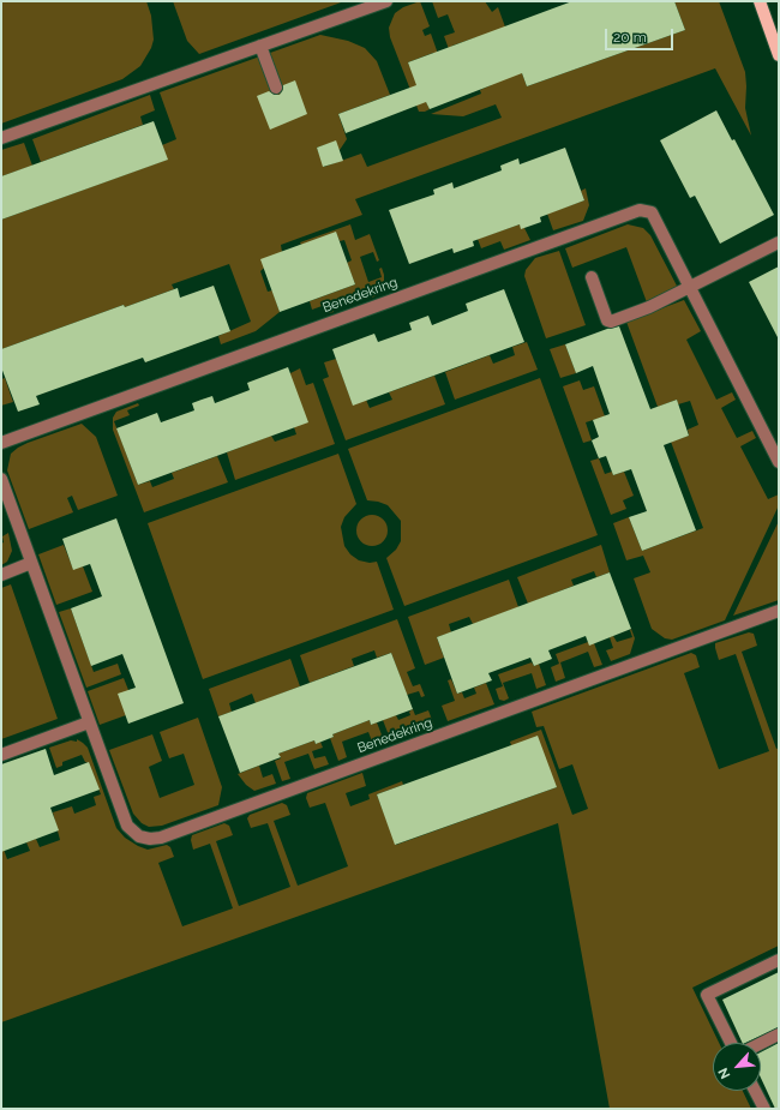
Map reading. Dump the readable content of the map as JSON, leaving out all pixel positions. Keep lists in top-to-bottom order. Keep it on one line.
{"streets":{"street":["Benedekring"]},"scale_bar":"20 m","north":"bottom left"}
